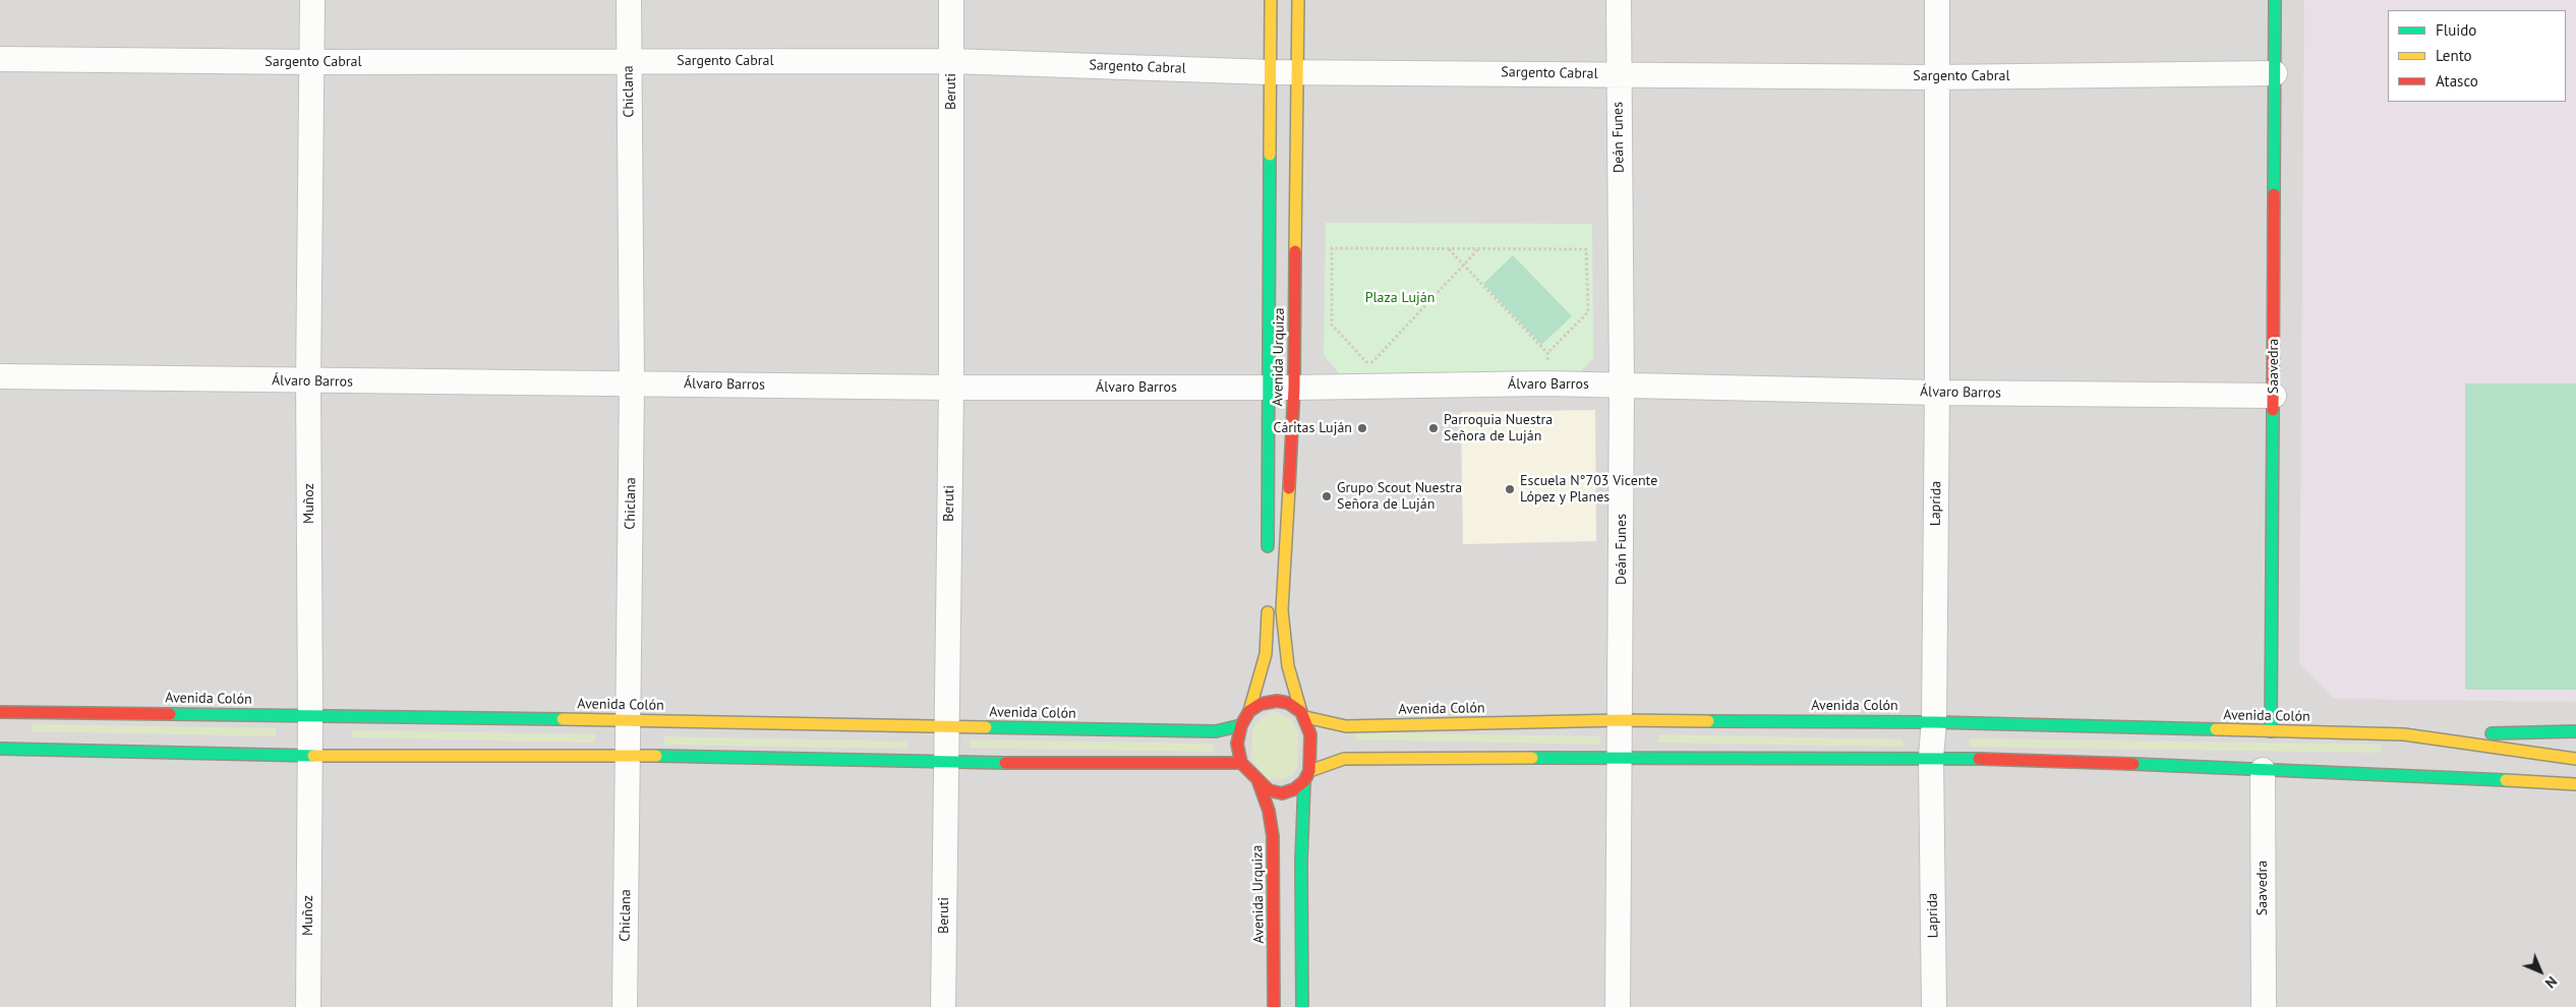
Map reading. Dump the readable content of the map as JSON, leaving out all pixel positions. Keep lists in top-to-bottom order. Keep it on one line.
{"streets":{"main road":["Avenida Urquiza","Saavedra","Avenida Colón"],"street":["Sargento Cabral","Chiclana","Beruti","Deán Funes","Álvaro Barros","Muñoz","Laprida"]},"crossings":[["Sargento Cabral","Chiclana"],["Sargento Cabral","Beruti"],["Sargento Cabral","Deán Funes"],["Sargento Cabral","Avenida Urquiza"],["Sargento Cabral","Saavedra"],["Sargento Cabral","Muñoz"],["Sargento Cabral","Laprida"],["Chiclana","Álvaro Barros"],["Chiclana","Avenida Colón"],["Beruti","Álvaro Barros"],["Beruti","Avenida Colón"],["Deán Funes","Álvaro Barros"],["Deán Funes","Avenida Colón"],["Avenida Urquiza","Álvaro Barros"],["Avenida Urquiza","Avenida Colón"],["Saavedra","Álvaro Barros"],["Saavedra","Avenida Colón"],["Álvaro Barros","Muñoz"],["Álvaro Barros","Laprida"],["Muñoz","Avenida Colón"],["Laprida","Avenida Colón"]],"parks":["Plaza Luján"],"places":["Cáritas Luján","Parroquia Nuestra Señora de Luján","Escuela N°703 Vicente López y Planes","Grupo Scout Nuestra Señora de Luján"],"legend":["Fluido","Lento","Atasco"],"north":"bottom right"}
